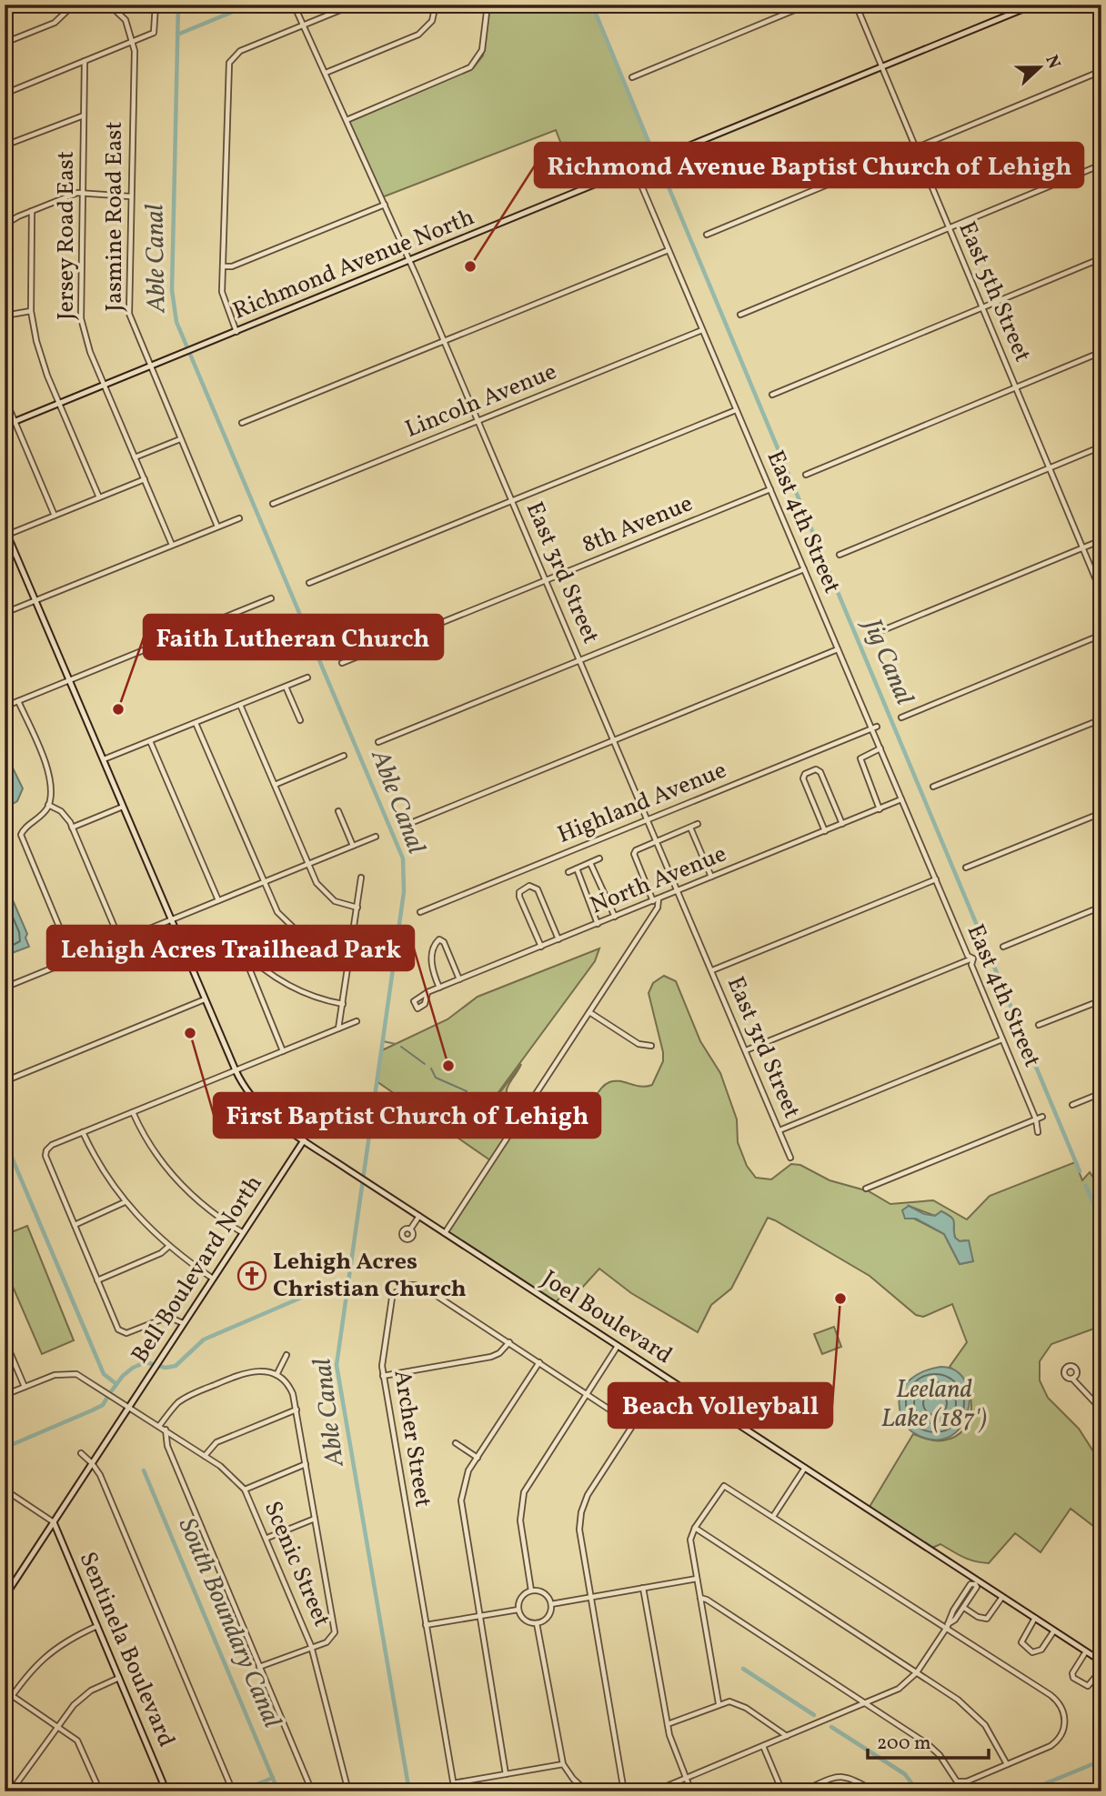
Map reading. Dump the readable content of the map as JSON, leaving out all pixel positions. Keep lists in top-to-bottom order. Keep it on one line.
{"streets":{"street":["Jasmine Road East","Jersey Road East","Richmond Avenue North","East 5th Street","Lincoln Avenue","East 4th Street","8th Avenue","East 3rd Street","Highland Avenue","North Avenue","Bell Boulevard North","Joel Boulevard","Archer Street","Scenic Street","Sentinela Boulevard"]},"crossings":[["Jasmine Road East","Richmond Avenue North"],["Jersey Road East","Richmond Avenue North"],["Richmond Avenue North","East 5th Street"],["Richmond Avenue North","East 4th Street"],["Richmond Avenue North","East 3rd Street"],["Lincoln Avenue","East 4th Street"],["Lincoln Avenue","East 3rd Street"],["East 4th Street","8th Avenue"],["East 4th Street","Highland Avenue"],["East 4th Street","North Avenue"],["8th Avenue","East 3rd Street"],["East 3rd Street","Highland Avenue"],["East 3rd Street","North Avenue"],["Bell Boulevard North","Joel Boulevard"],["Bell Boulevard North","Scenic Street"],["Bell Boulevard North","Sentinela Boulevard"]],"water":["Able Canal","Jig Canal","Leeland Lake (187')","South Boundary Canal"],"places":{"other":["Richmond Avenue Baptist Church of Lehigh","Faith Lutheran Church","First Baptist Church of Lehigh","Lehigh Acres Trailhead Park","Beach Volleyball"],"church":["Lehigh Acres Christian Church"]},"scale_bar":"200 m","north":"right"}
